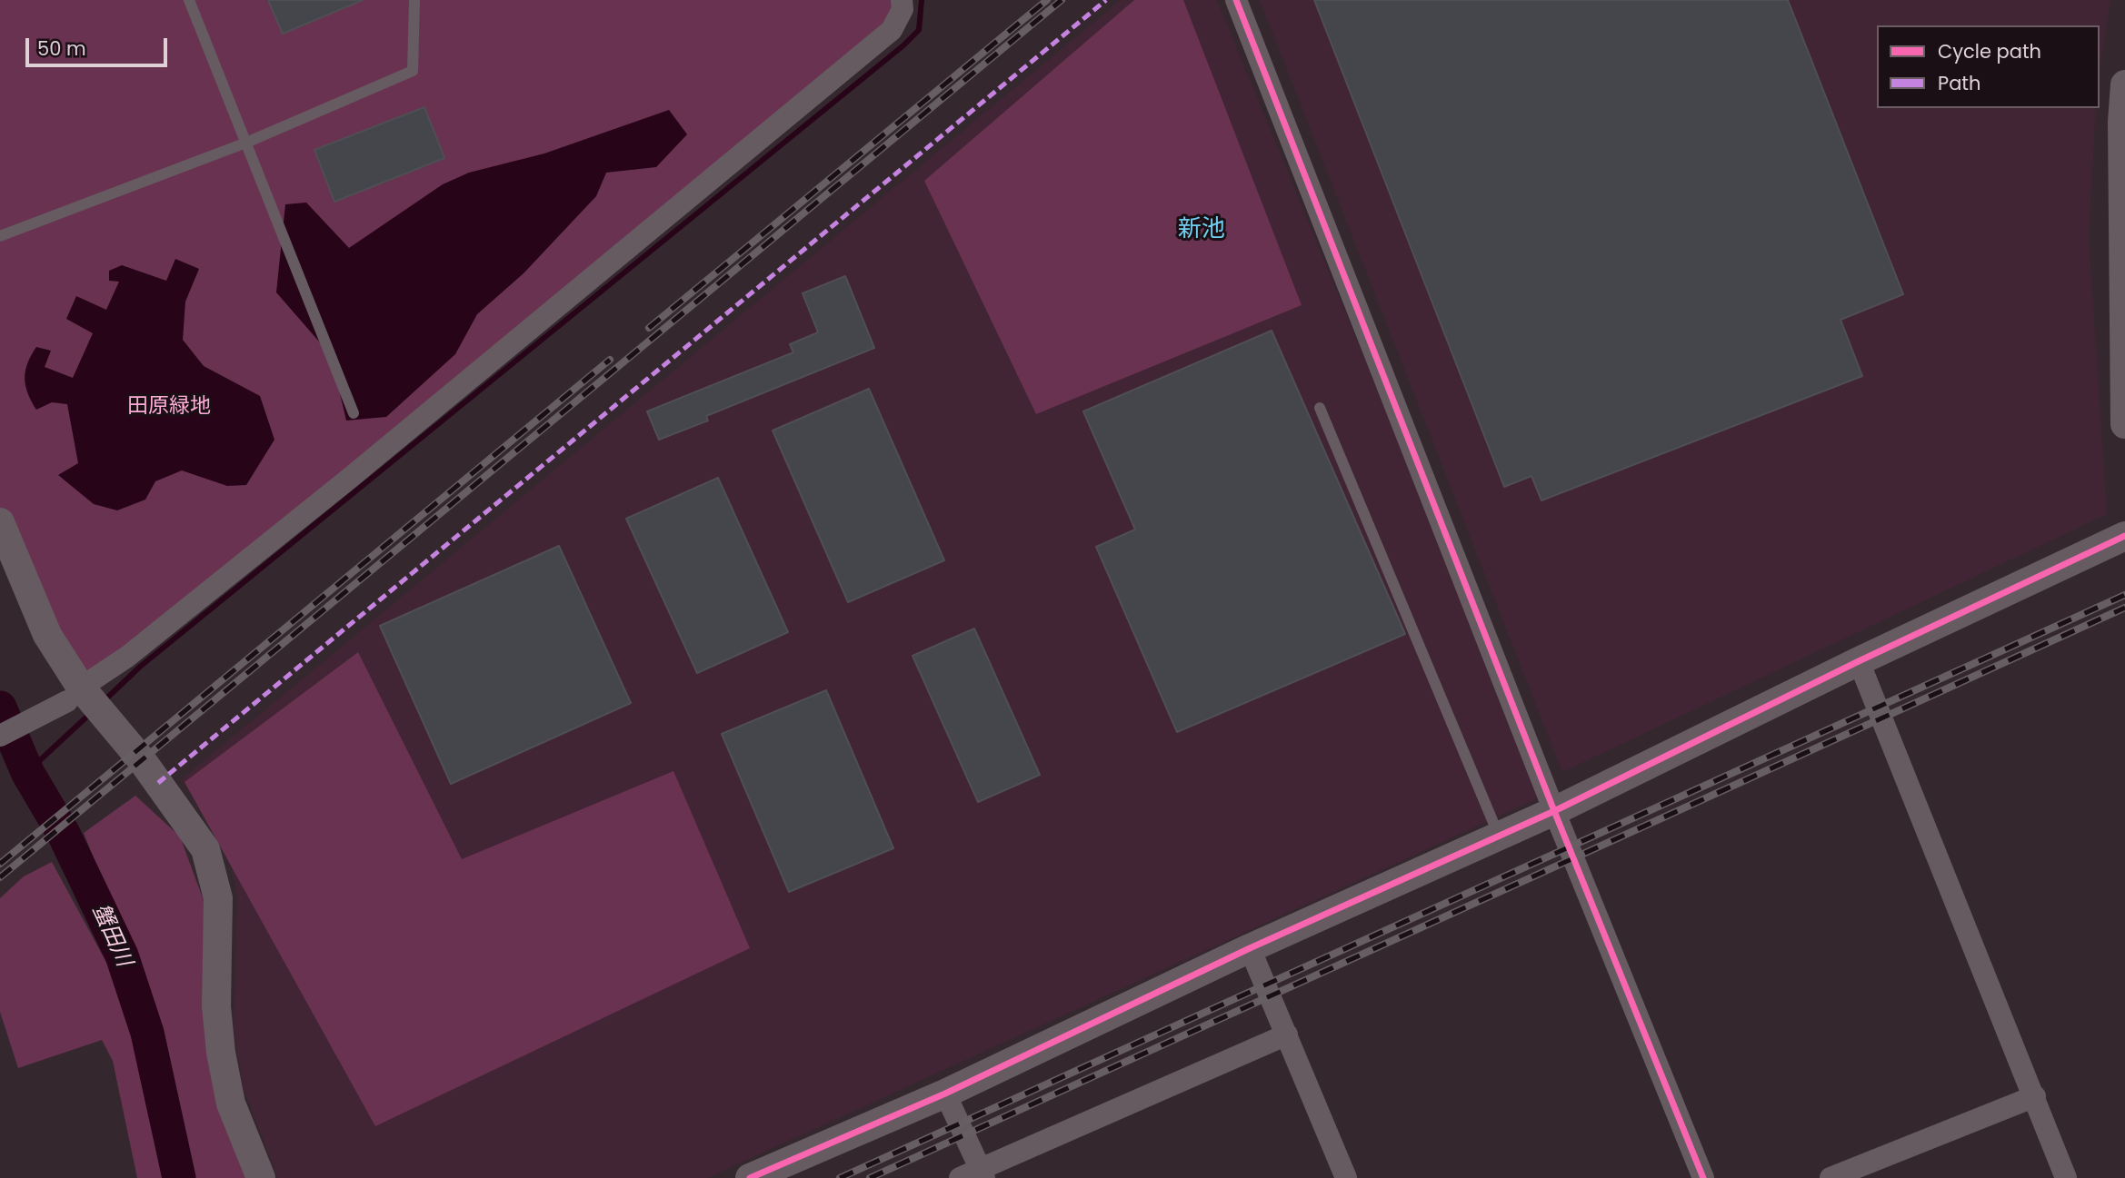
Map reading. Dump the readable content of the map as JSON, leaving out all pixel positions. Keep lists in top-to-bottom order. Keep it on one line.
{"districts":["新池"],"water":["蟹田川"],"parks":["田原緑地"],"legend":["Cycle path","Path"],"scale_bar":"50 m"}
